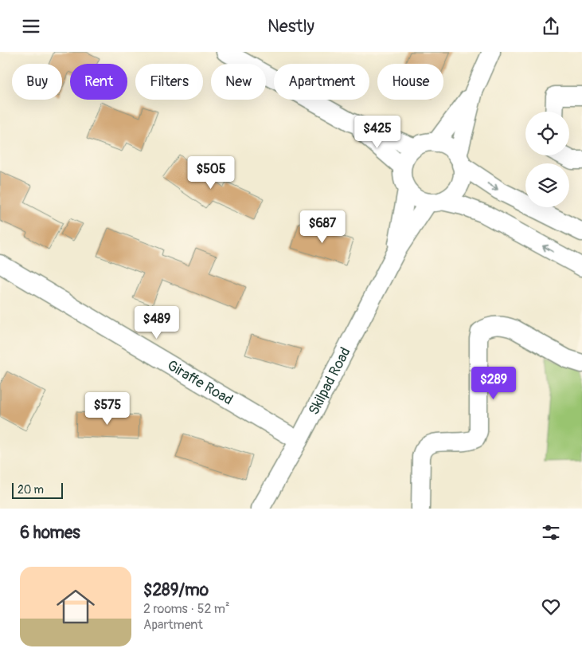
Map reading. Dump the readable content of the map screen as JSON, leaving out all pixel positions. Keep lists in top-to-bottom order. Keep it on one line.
{"streets":{"street":["Skilpad Road","Giraffe Road"]},"crossings":[["Skilpad Road","Giraffe Road"]],"scale_bar":"20 m","page":{"header":"Nestly","chip":["Buy","Rent","Filters","New","Apartment","House"],"price":["$425","$505","$687","$489","$289","$575"],"scale":"20 m","heading":"6 homes","list":[{"name":"$289/mo","note":"2 rooms · 52 m² · Apartment"}]}}
